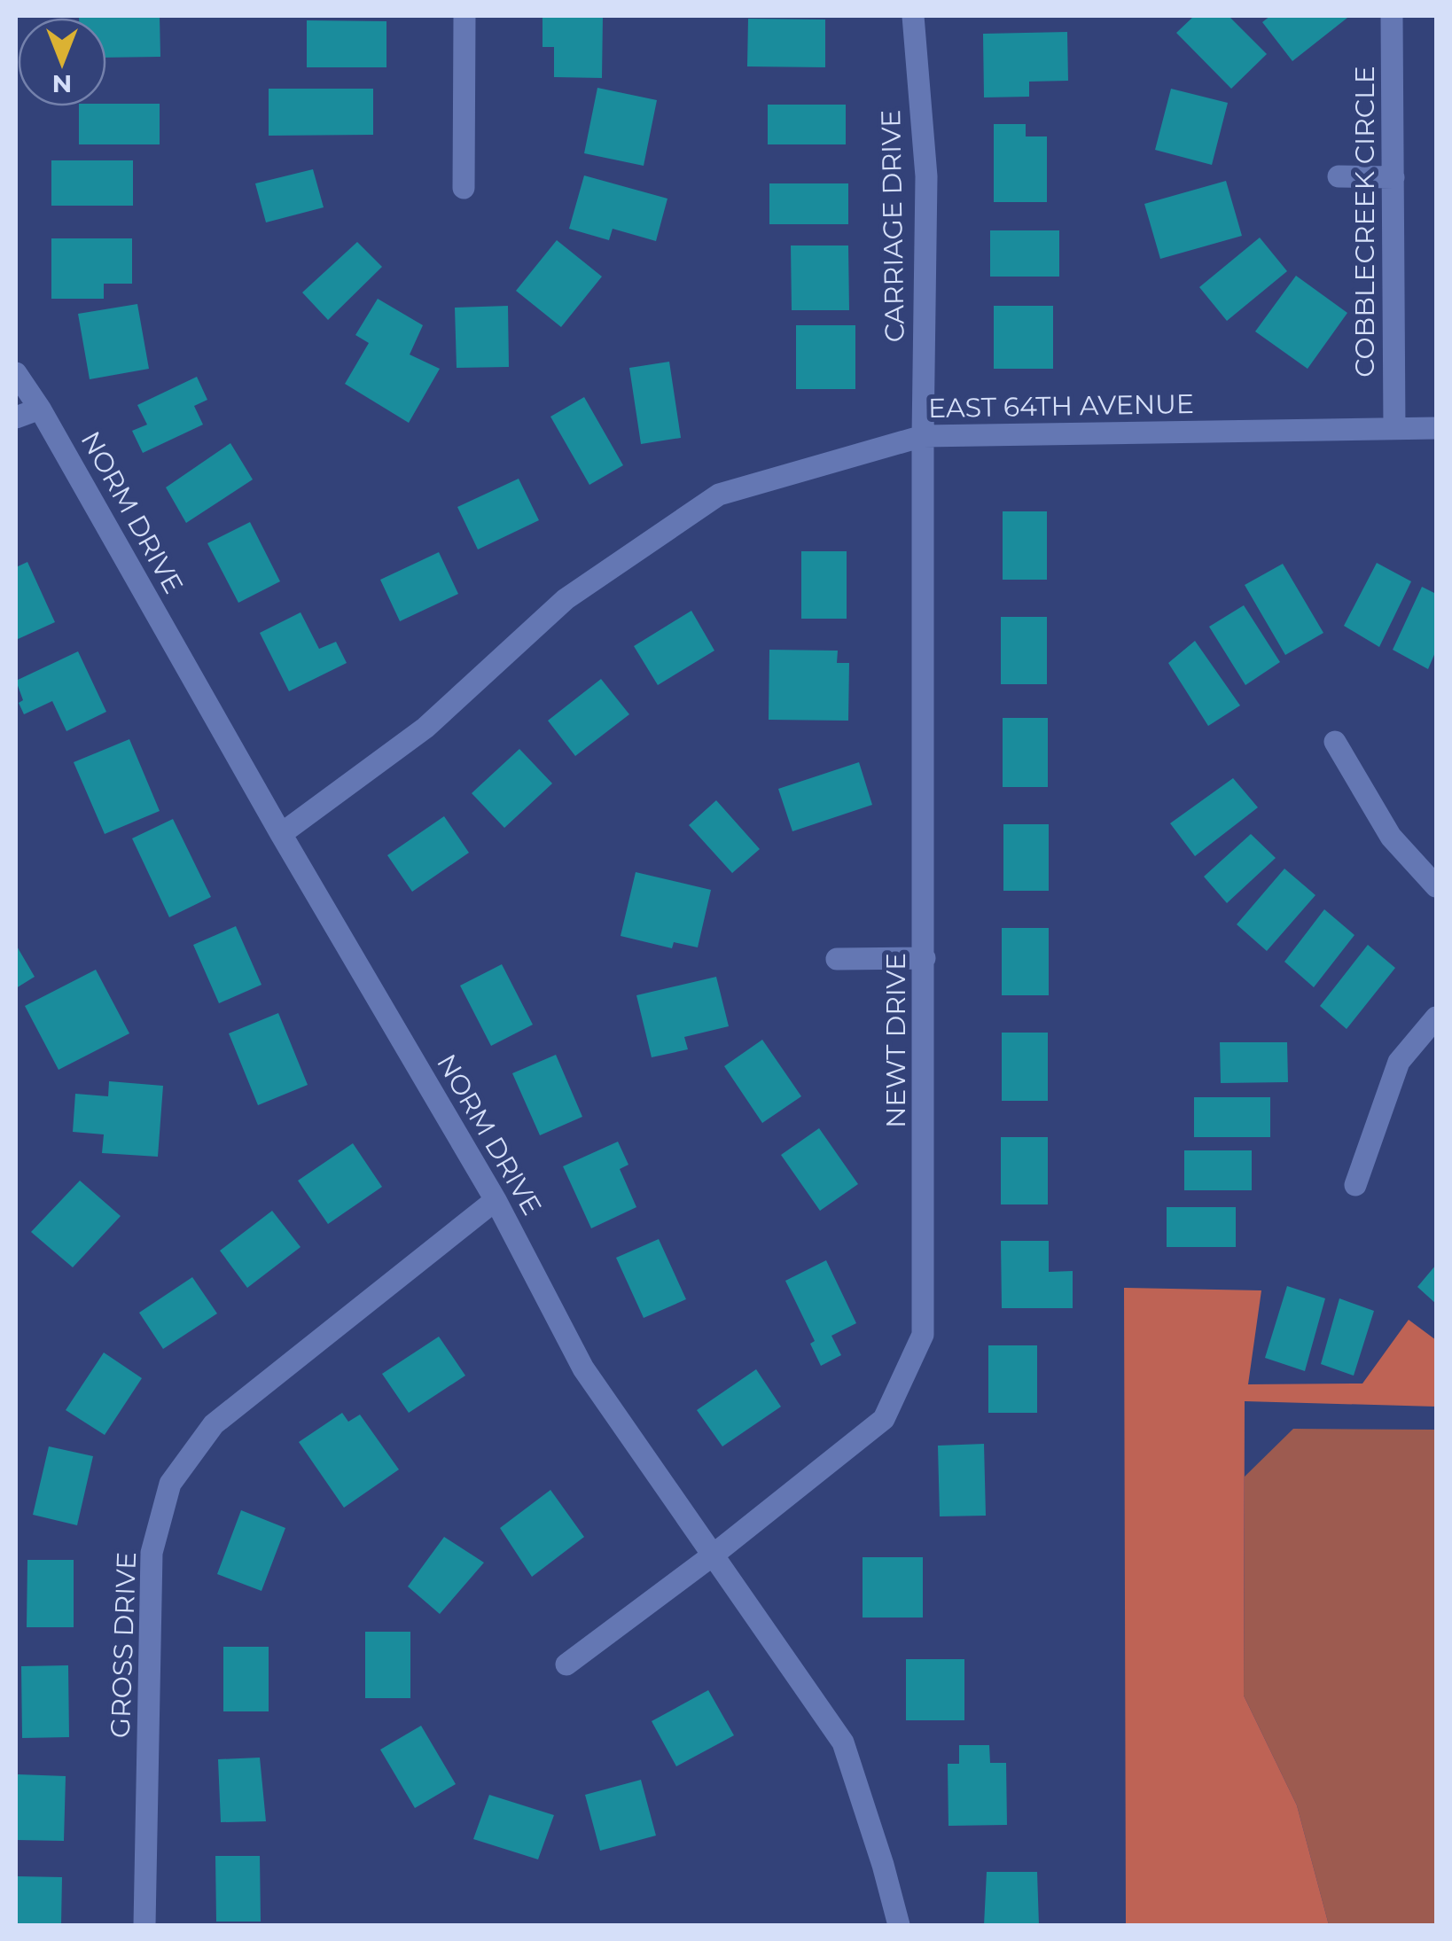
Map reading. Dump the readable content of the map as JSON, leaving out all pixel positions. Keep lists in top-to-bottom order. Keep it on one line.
{"streets":{"street":["COBBLECREEK CIRCLE","CARRIAGE DRIVE","EAST 64TH AVENUE","NORM DRIVE","NEWT DRIVE","GROSS DRIVE"]},"crossings":[["COBBLECREEK CIRCLE","EAST 64TH AVENUE"],["CARRIAGE DRIVE","EAST 64TH AVENUE"],["CARRIAGE DRIVE","NEWT DRIVE"],["EAST 64TH AVENUE","NORM DRIVE"],["EAST 64TH AVENUE","NEWT DRIVE"],["NORM DRIVE","NEWT DRIVE"],["NORM DRIVE","GROSS DRIVE"]],"north":"bottom"}
